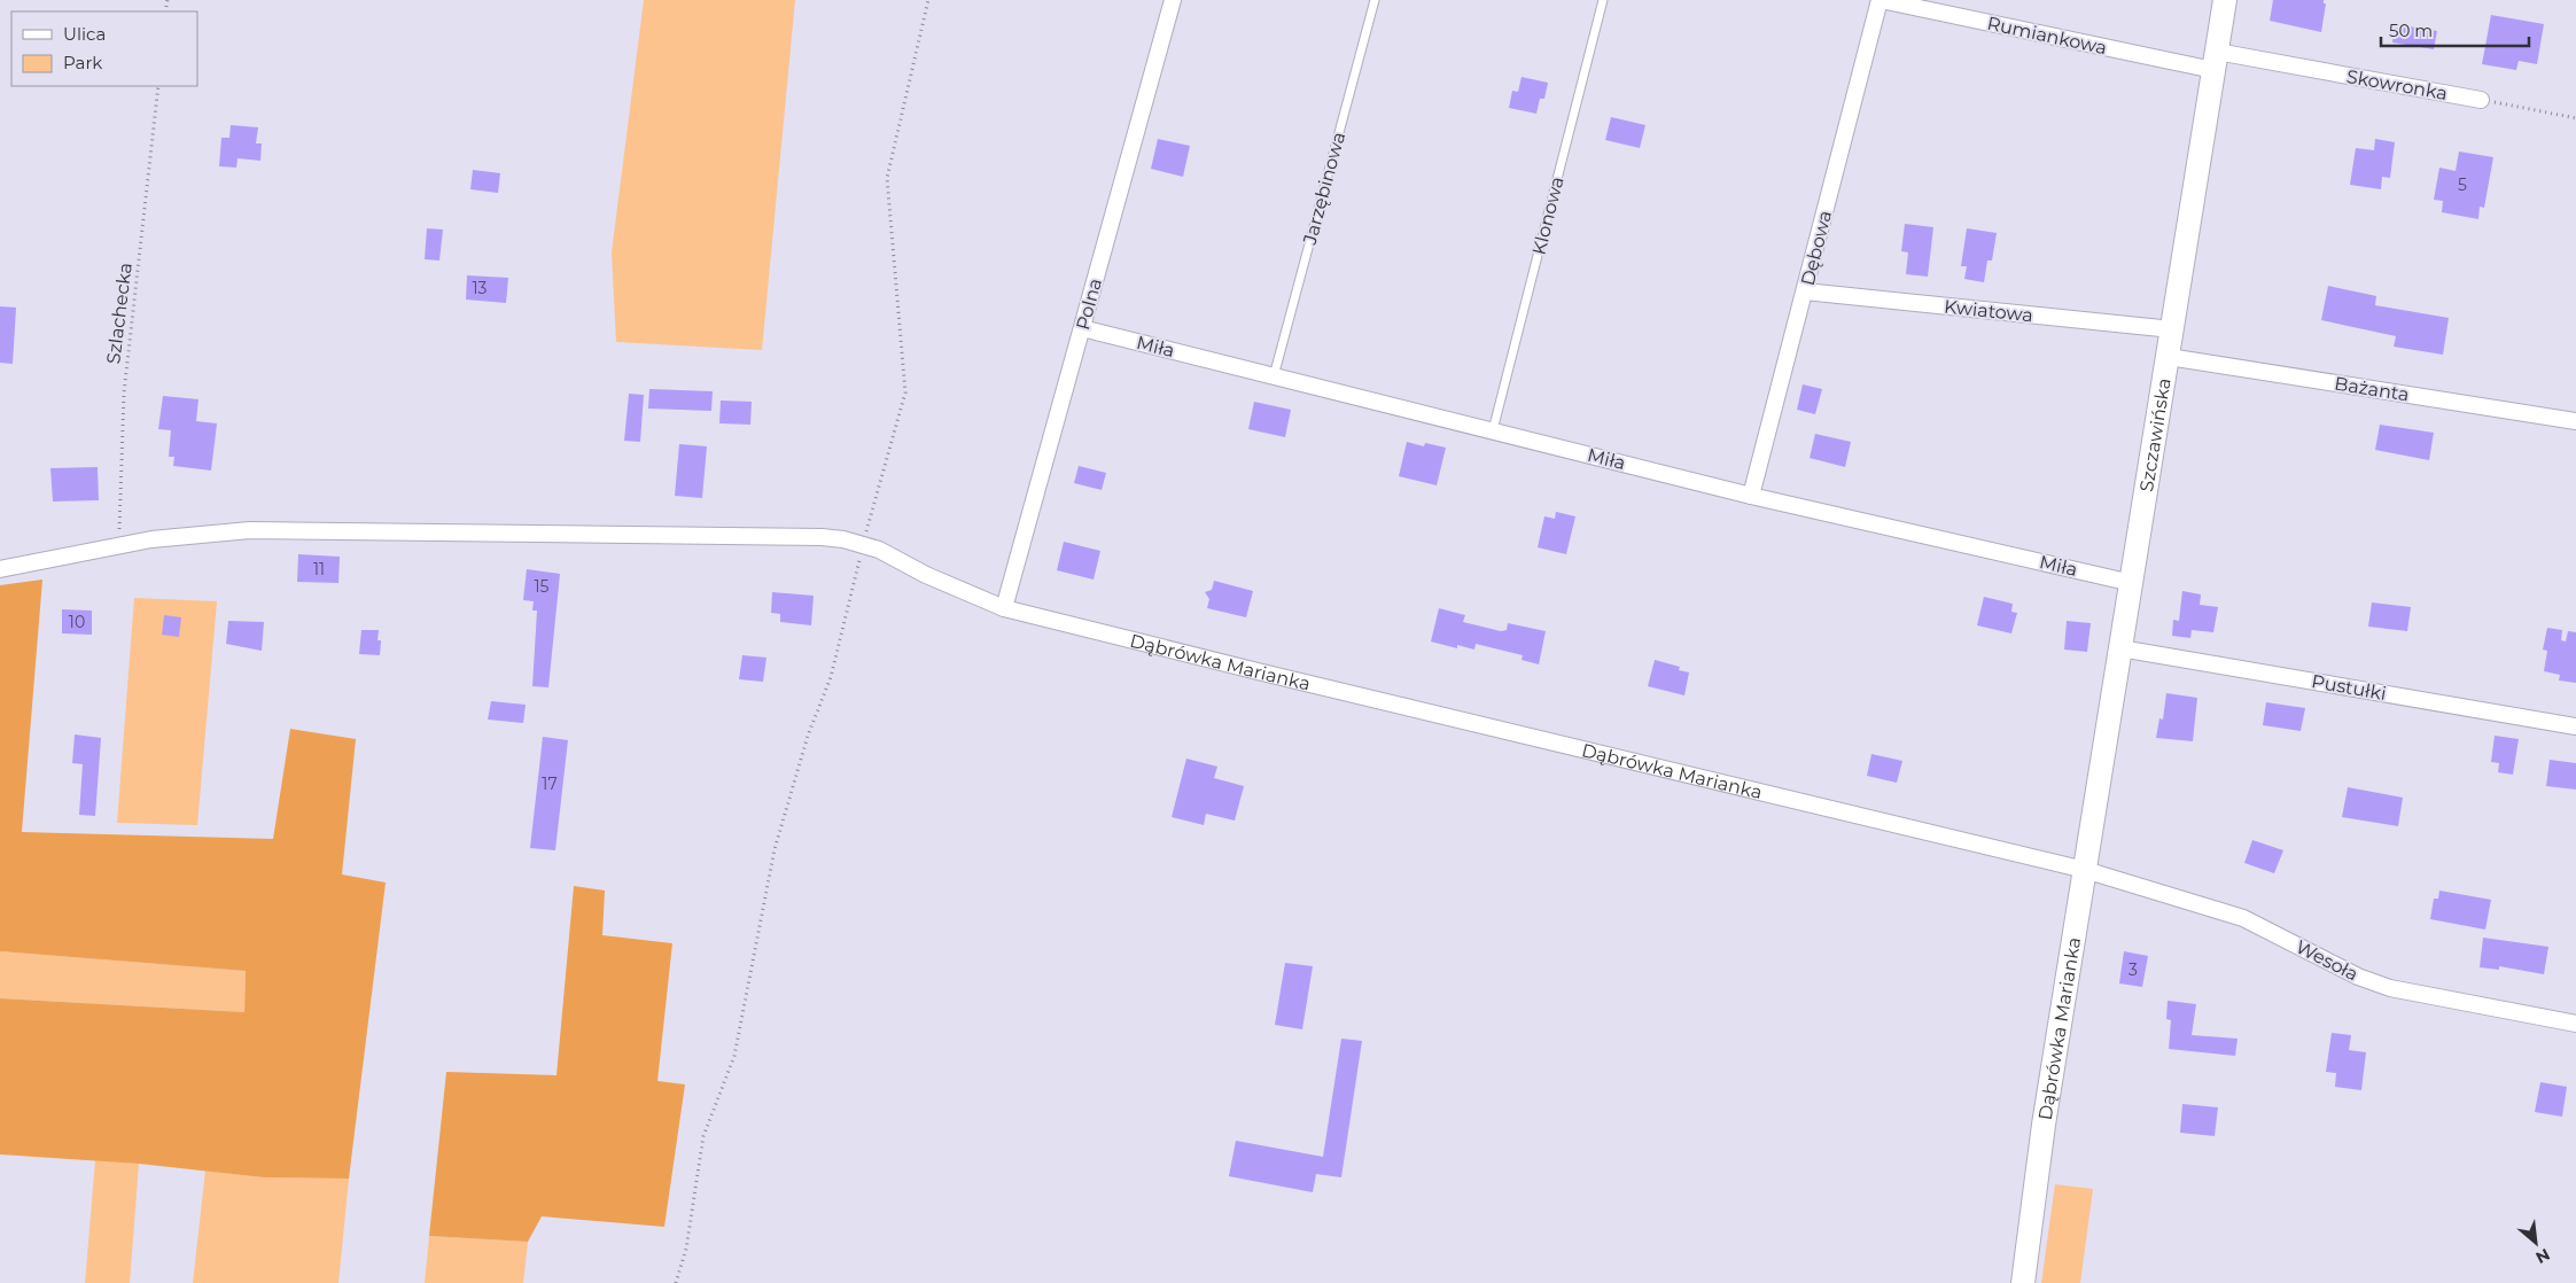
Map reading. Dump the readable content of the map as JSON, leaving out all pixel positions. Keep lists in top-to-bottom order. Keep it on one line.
{"streets":{"street":["Rumiankowa","Skowronka","Dębowa","Polna","Kwiatowa","Miła","Bażanta","Szczawińska","Dąbrówka Marianka","Pustułki","Wesoła"],"lane":["Jarzębinowa","Klonowa"],"path":["Szlachecka"]},"crossings":[["Rumiankowa","Skowronka"],["Rumiankowa","Dębowa"],["Rumiankowa","Szczawińska"],["Skowronka","Szczawińska"],["Jarzębinowa","Miła"],["Klonowa","Miła"],["Dębowa","Kwiatowa"],["Dębowa","Miła"],["Polna","Miła"],["Polna","Dąbrówka Marianka"],["Kwiatowa","Szczawińska"],["Szlachecka","Dąbrówka Marianka"],["Miła","Szczawińska"],["Bażanta","Szczawińska"],["Szczawińska","Dąbrówka Marianka"],["Szczawińska","Pustułki"],["Szczawińska","Wesoła"],["Dąbrówka Marianka","Wesoła"]],"house_numbers":["5","13","11","15","10","17","3"],"legend":["Ulica","Park"],"scale_bar":"50 m","north":"bottom right"}
